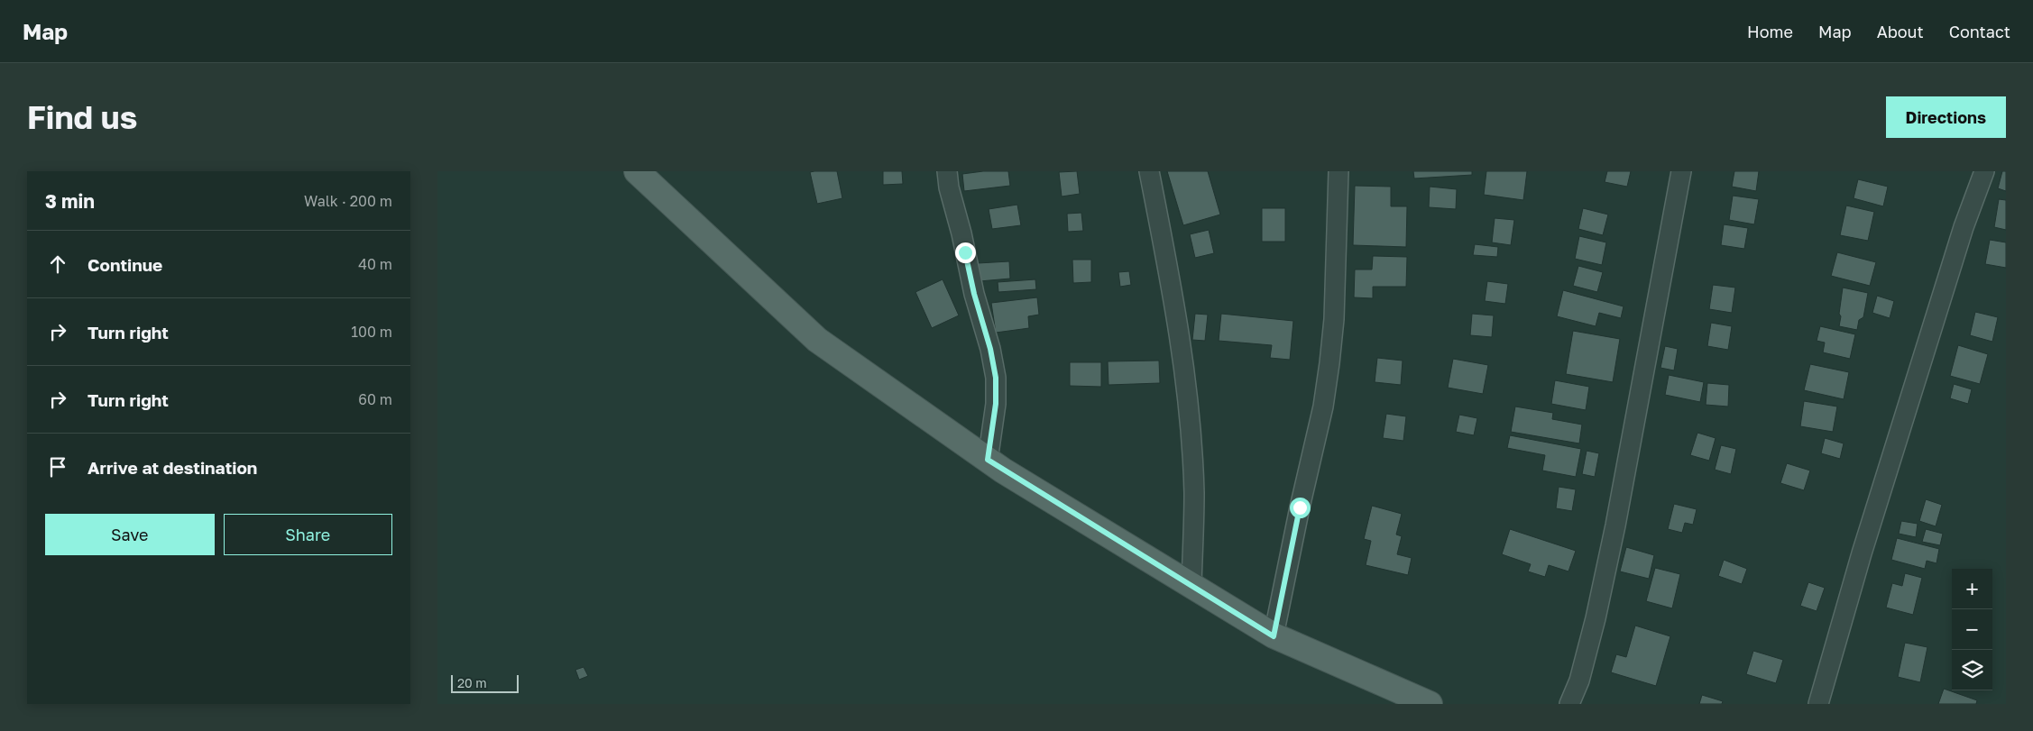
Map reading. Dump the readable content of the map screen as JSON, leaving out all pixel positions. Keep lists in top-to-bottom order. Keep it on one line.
{"scale_bar":"20 m","page":{"header":"Map","nav":["Home","Map","About","Contact"],"buttons":["Directions",["Save","Share"]],"title":"Find us","heading":["3 min","Walk · 200 m"],"list":[["Continue","40 m"],["Turn right","100 m"],["Turn right","60 m"],"Arrive at destination"],"map_buttons":["+","−"],"scale":"20 m"}}
